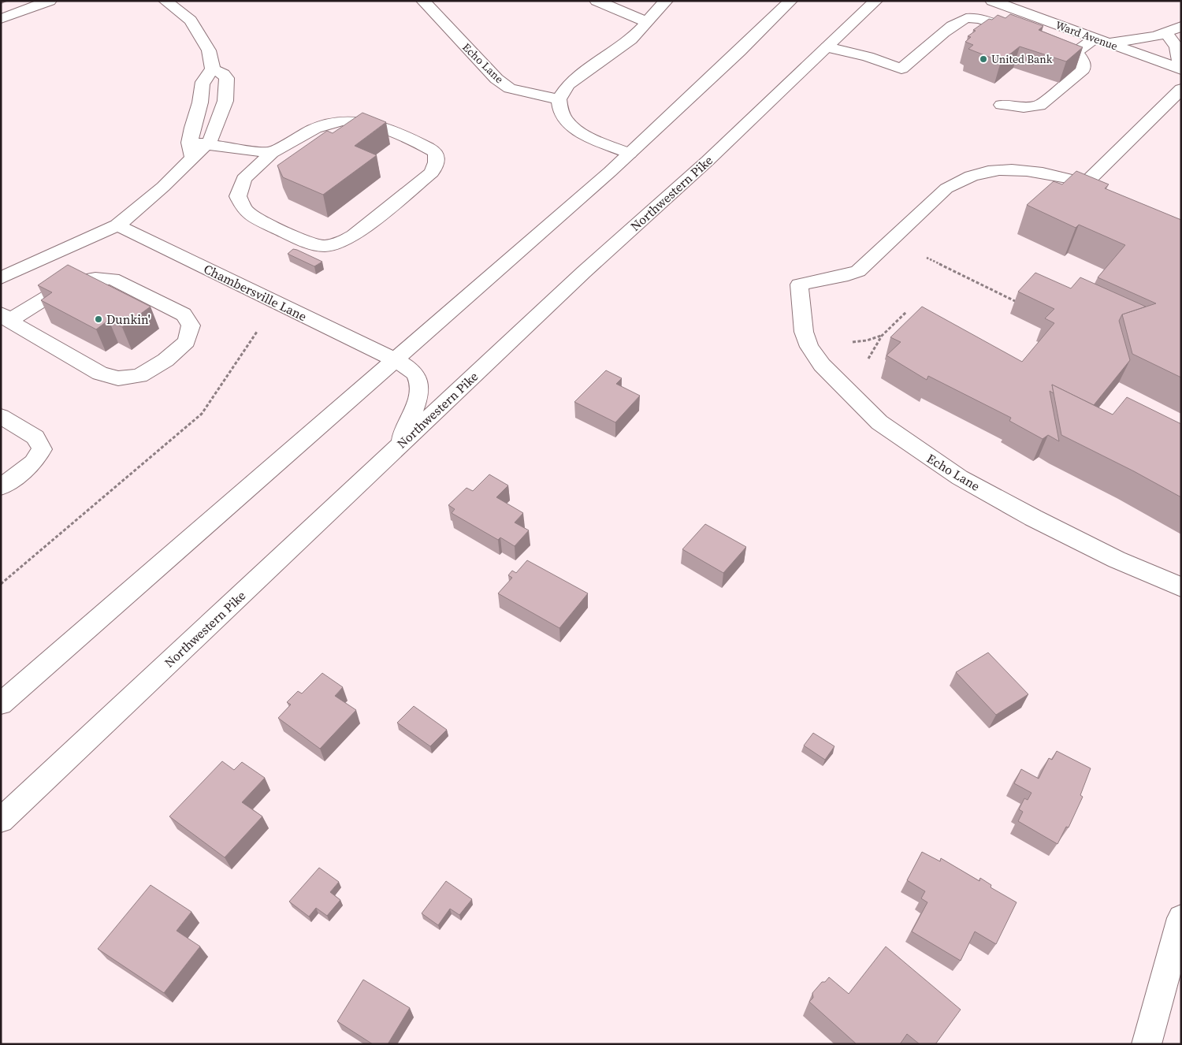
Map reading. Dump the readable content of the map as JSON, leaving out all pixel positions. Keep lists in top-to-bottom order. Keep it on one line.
{"streets":{"main road":["Ward Avenue","Echo Lane","Northwestern Pike","Chambersville Lane"]},"crossings":[["Northwestern Pike","Chambersville Lane"]],"places":["United Bank","Dunkin'"]}
